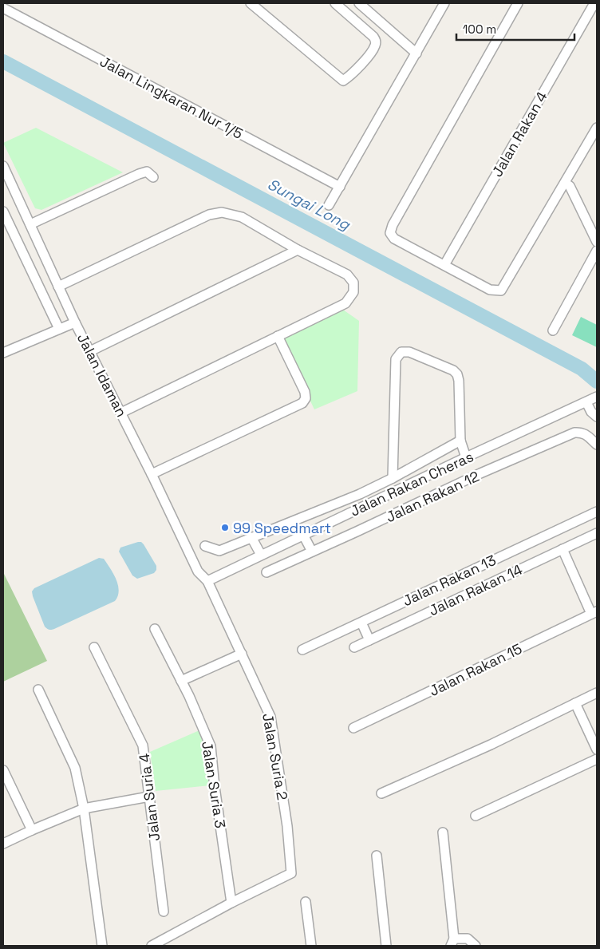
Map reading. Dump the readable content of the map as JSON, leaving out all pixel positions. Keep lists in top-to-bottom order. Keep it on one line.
{"streets":{"street":["Jalan Lingkaran Nur 1/5","Jalan Rakan 4","Jalan Idaman","Jalan Rakan Cheras","Jalan Rakan 12","Jalan Rakan 13","Jalan Rakan 14","Jalan Rakan 15","Jalan Suria 2","Jalan Suria 3","Jalan Suria 4"]},"crossings":[["Jalan Idaman","Jalan Rakan Cheras"],["Jalan Idaman","Jalan Suria 2"],["Jalan Rakan Cheras","Jalan Suria 2"],["Jalan Suria 2","Jalan Suria 3"]],"water":["Sungai Long"],"places":["99 Speedmart"],"scale_bar":"100 m"}
